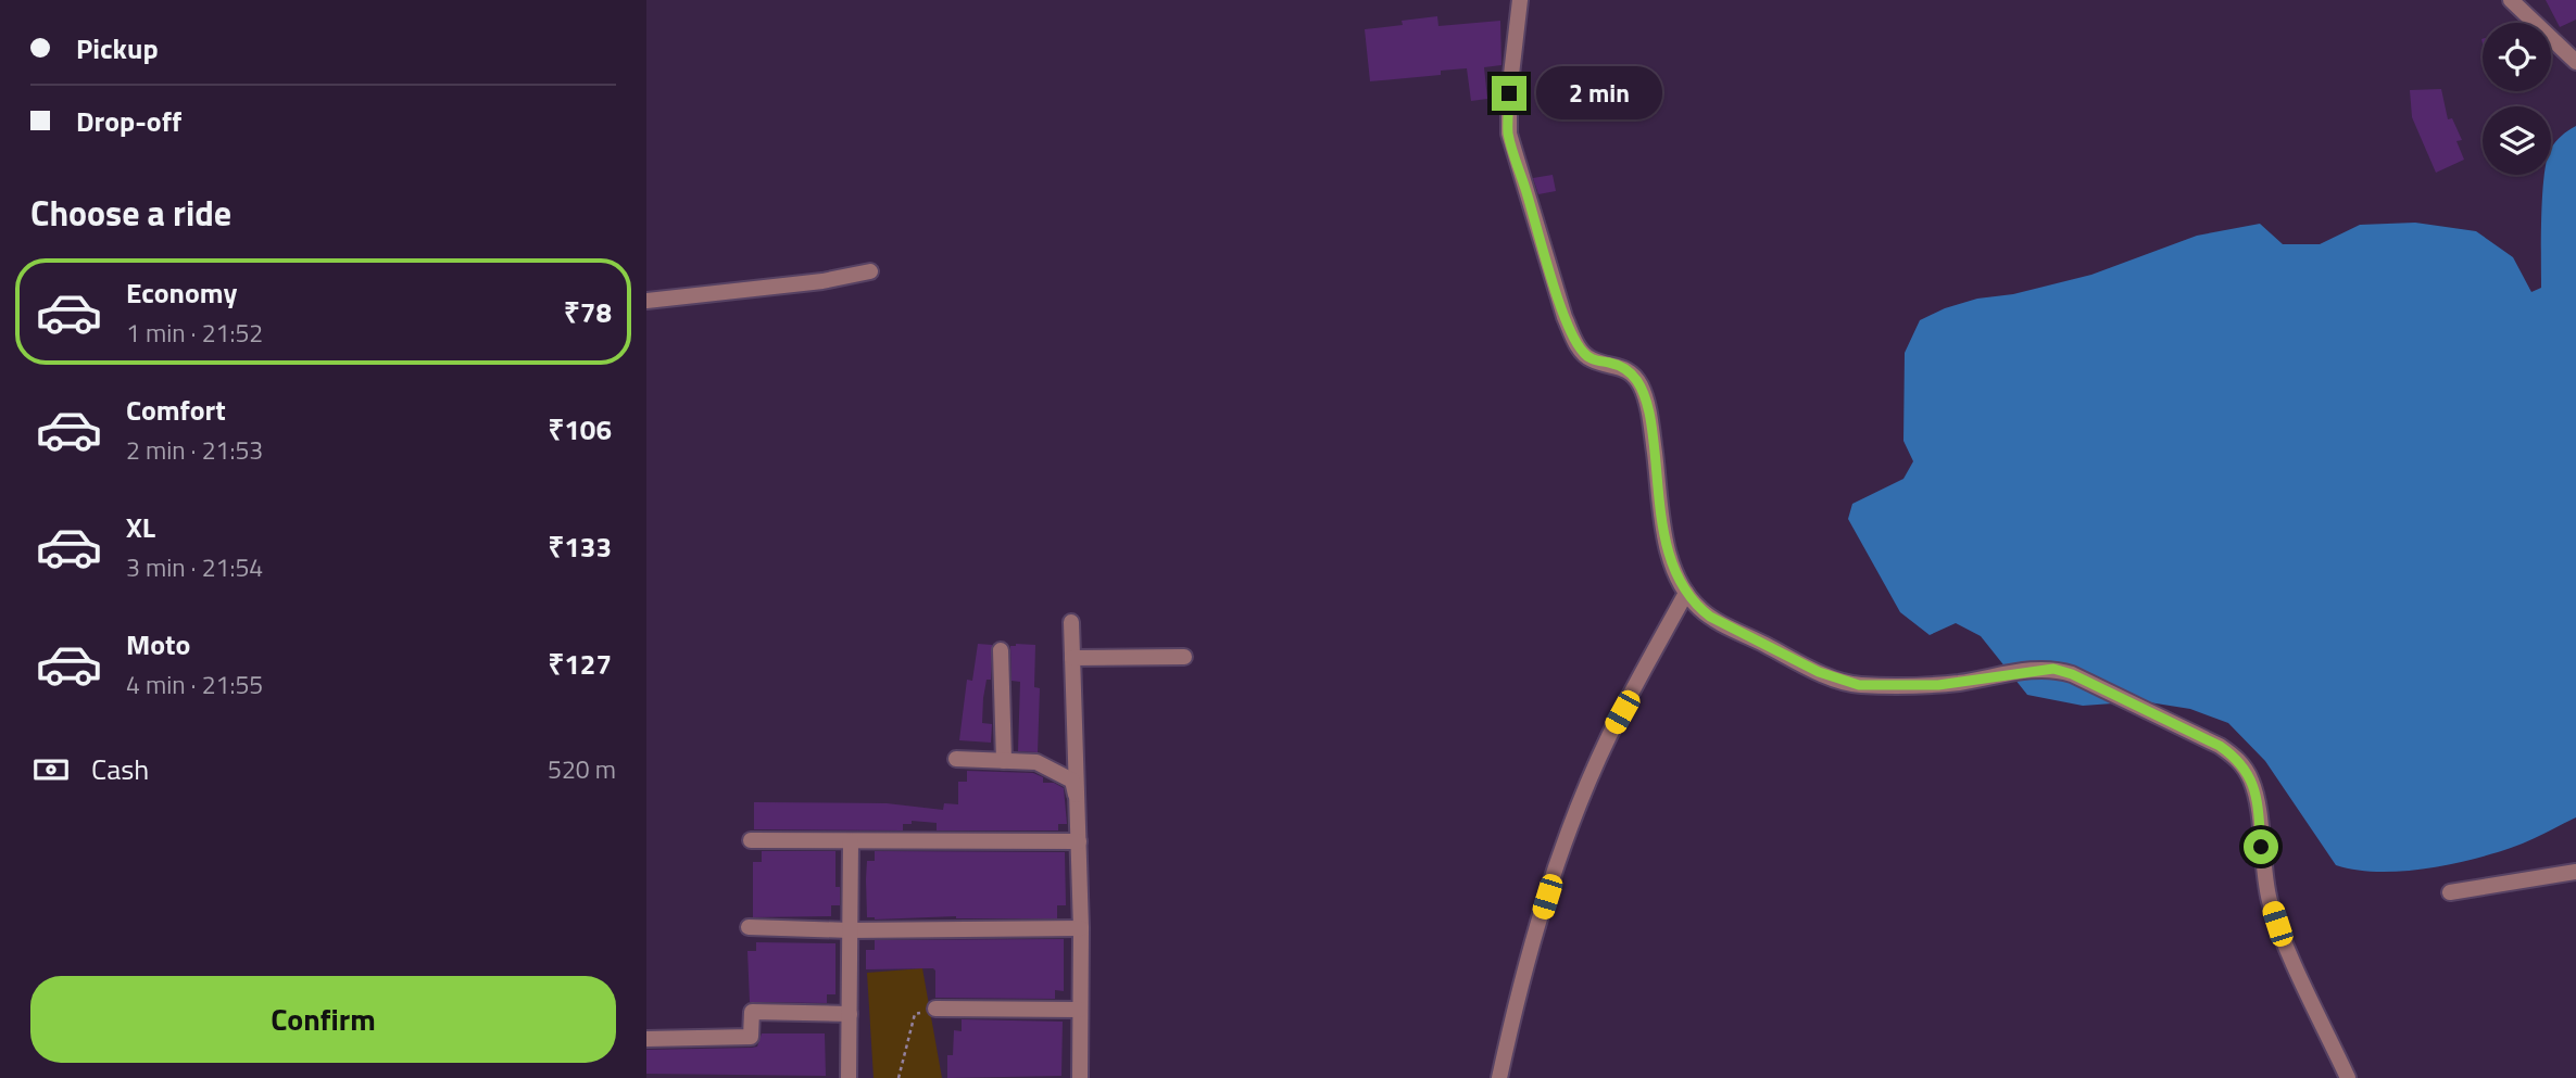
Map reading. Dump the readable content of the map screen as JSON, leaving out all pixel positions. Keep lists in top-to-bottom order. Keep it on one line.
{"page":{"banner":["Pickup","Drop-off"],"bubble":"2 min","heading":"Choose a ride","list":[{"name":"Economy","note":"1 min · 21:52","value":"₹78"},{"name":"Comfort","note":"2 min · 21:53","value":"₹106"},{"name":"XL","note":"3 min · 21:54","value":"₹133"},{"name":"Moto","note":"4 min · 21:55","value":"₹127"}],"pay":["Cash","520 m"],"buttons":"Confirm"}}
